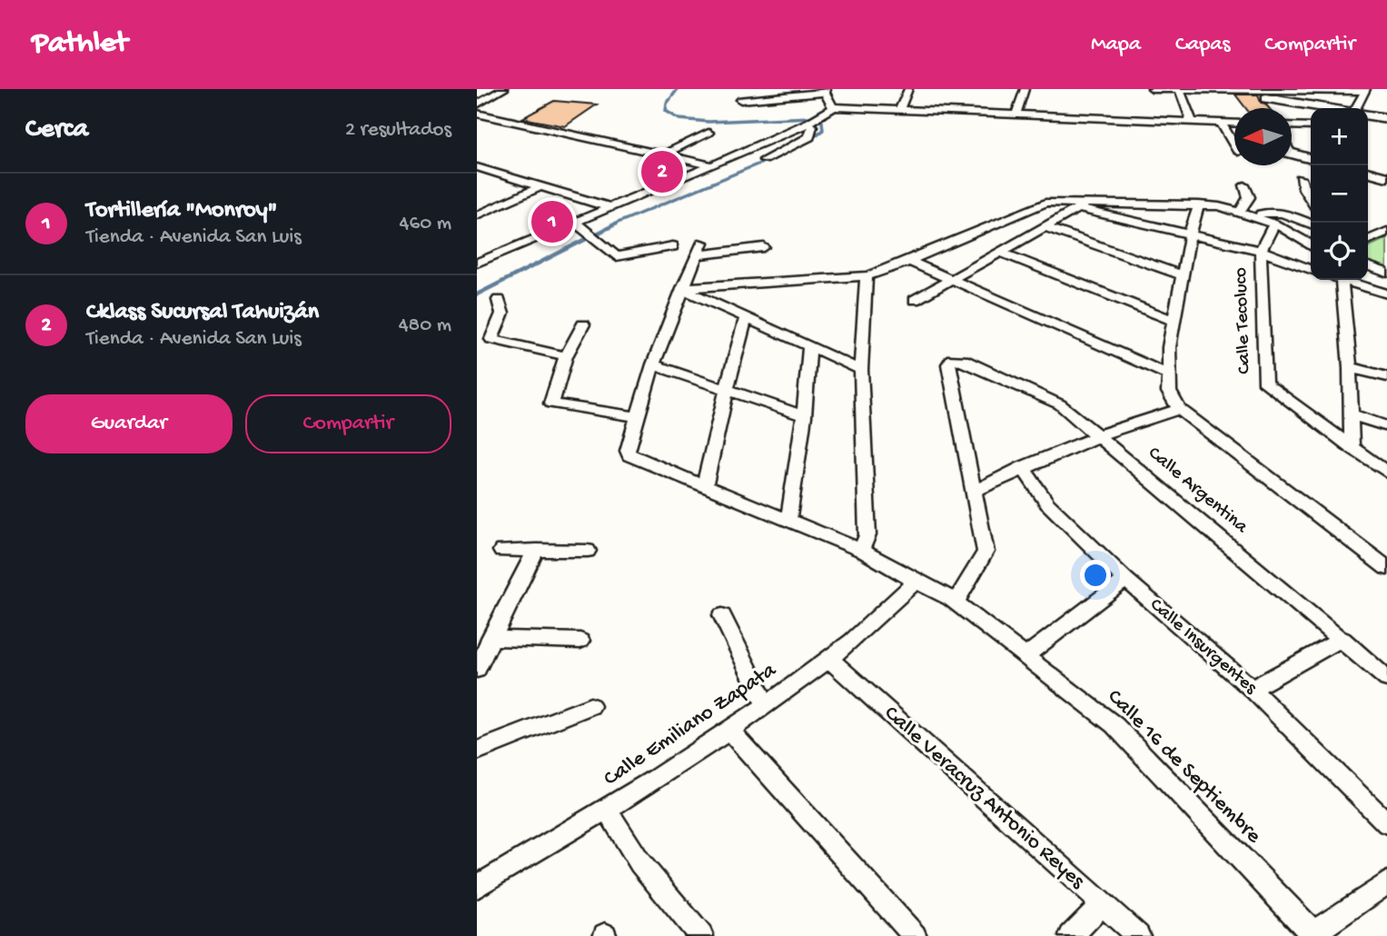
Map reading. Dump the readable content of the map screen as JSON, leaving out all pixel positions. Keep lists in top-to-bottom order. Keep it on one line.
{"streets":{"street":["Calle Tecoluco","Calle Argentina","Calle Insurgentes","Calle Emiliano Zapata","Calle 16 de Septiembre","Calle Veracruz Antonio Reyes"]},"crossings":[["Calle Emiliano Zapata","Calle 16 de Septiembre"],["Calle Emiliano Zapata","Calle Veracruz Antonio Reyes"]],"north":"left","page":{"header":"Pathlet","nav":["Mapa","Capas","Compartir"],"heading":["Cerca","2 resultados"],"map_buttons":["+","−"],"pins":["2","1"],"list":[{"mark":"1","name":"Tortillería \"Monroy\"","note":"Tienda · Avenida San Luis","value":"460 m"},{"mark":"2","name":"Cklass Sucursal Tahuizán","note":"Tienda · Avenida San Luis","value":"480 m"}],"buttons":["Guardar","Compartir"]}}
